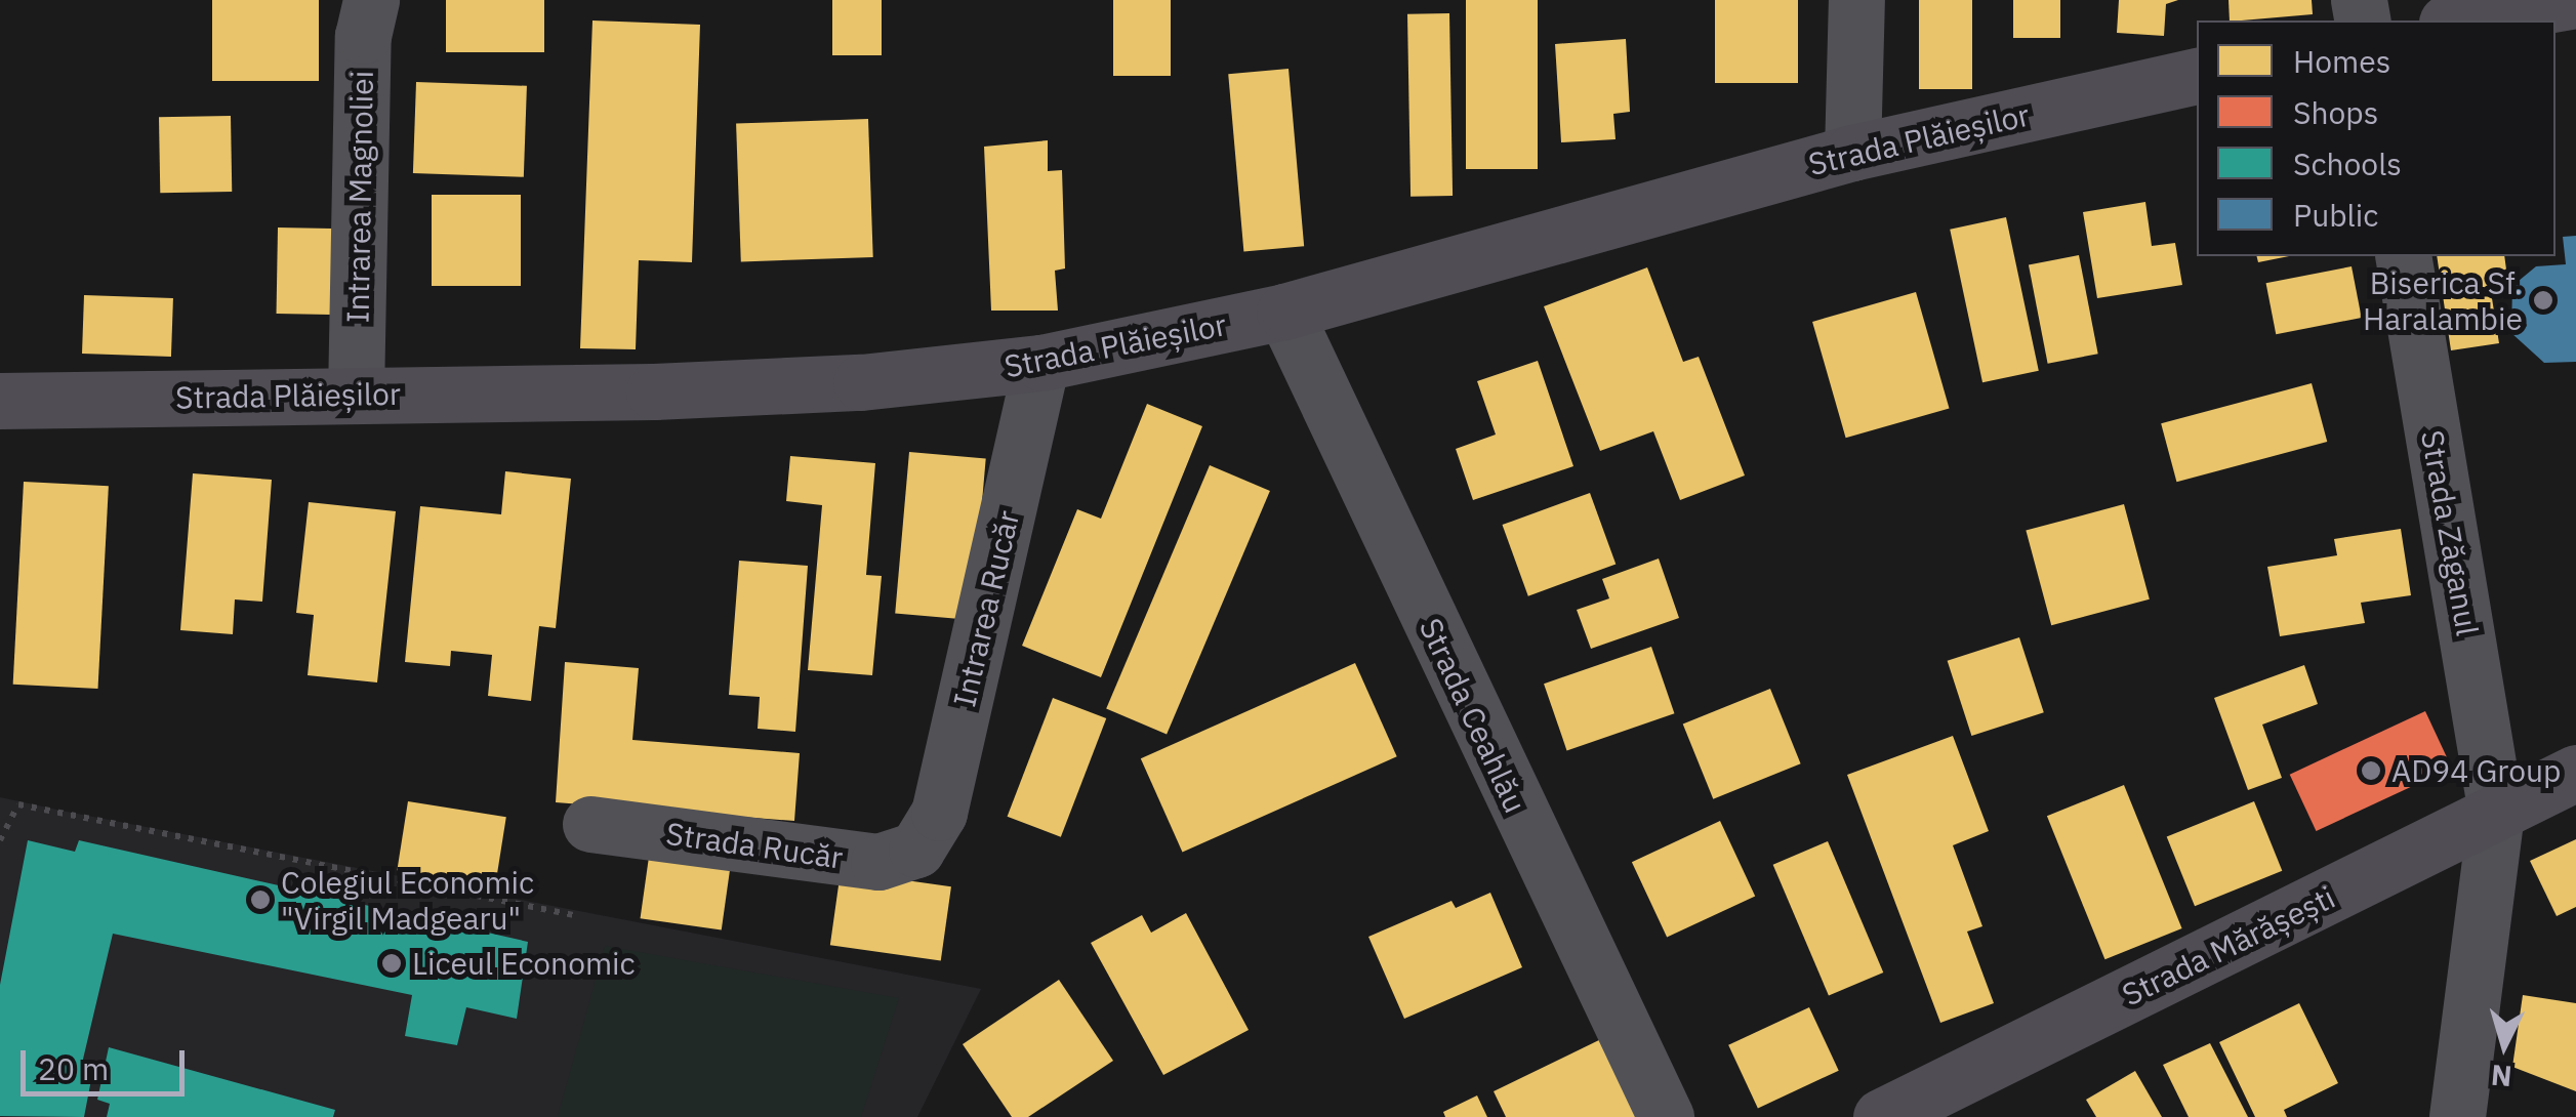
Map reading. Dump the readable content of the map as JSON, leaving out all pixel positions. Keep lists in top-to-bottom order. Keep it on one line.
{"streets":{"main road":["Strada Plăieșilor","Strada Mărășești"],"street":["Intrarea Magnoliei","Strada Zăganul","Intrarea Rucăr","Strada Ceahlău","Strada Rucăr"]},"crossings":[["Strada Plăieșilor","Intrarea Magnoliei"],["Strada Plăieșilor","Intrarea Rucăr"],["Strada Plăieșilor","Strada Ceahlău"],["Strada Zăganul","Strada Mărășești"],["Intrarea Rucăr","Strada Rucăr"]],"places":["Biserica Sf. Haralambie","AD94 Group","Colegiul Economic \"Virgil Madgearu\"","Liceul Economic"],"legend":["Homes","Shops","Schools","Public"],"scale_bar":"20 m","north":"bottom"}
